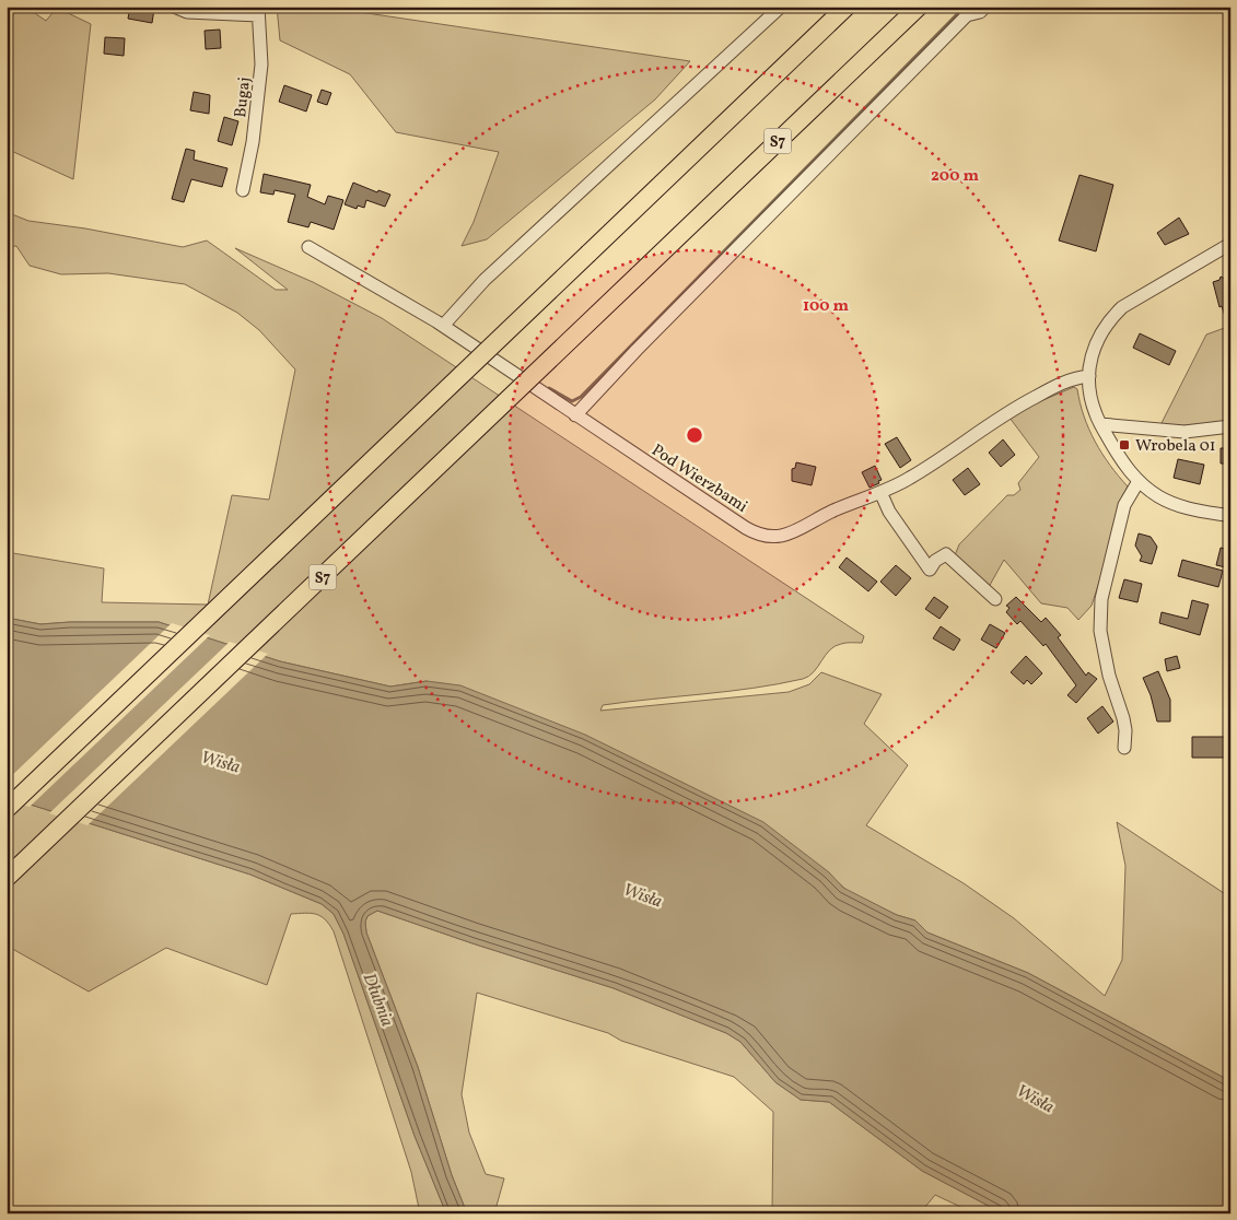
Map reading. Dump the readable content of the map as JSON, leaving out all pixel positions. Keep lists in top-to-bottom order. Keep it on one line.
{"streets":{"highway":["S7"],"street":["Bugaj","Pod Wierzbami"]},"water":["Wisła","Dłubnia"],"places":{"transit":["Wrobela 01"]},"rings":["200 m","100 m"]}
